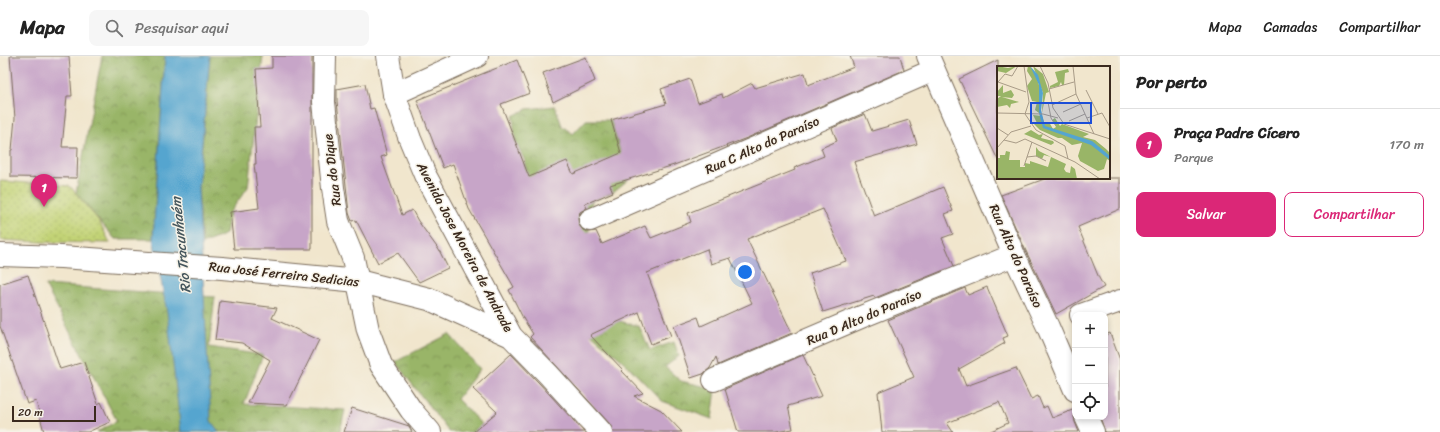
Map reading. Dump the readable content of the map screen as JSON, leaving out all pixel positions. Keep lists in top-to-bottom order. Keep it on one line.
{"streets":{"street":["Rua C Alto do Paraíso","Rua do Dique","Avenida Jose Moreira de Andrade","Rua Alto do Paraíso","Rua José Ferreira Sedicias","Rua D Alto do Paraíso"]},"crossings":[["Rua C Alto do Paraíso","Rua Alto do Paraíso"],["Rua do Dique","Rua José Ferreira Sedicias"],["Avenida Jose Moreira de Andrade","Rua José Ferreira Sedicias"],["Rua Alto do Paraíso","Rua D Alto do Paraíso"]],"water":["Rio Tracunhaém"],"scale_bar":"20 m","page":{"header":"Mapa","search":"Pesquisar aqui","nav":["Mapa","Camadas","Compartilhar"],"heading":"Por perto","list":[{"mark":"1","name":"Praça Padre Cícero","note":"Parque","value":"170 m"}],"pins":"1","buttons":["Salvar","Compartilhar"],"map_buttons":["+","−"],"scale":"20 m"}}
